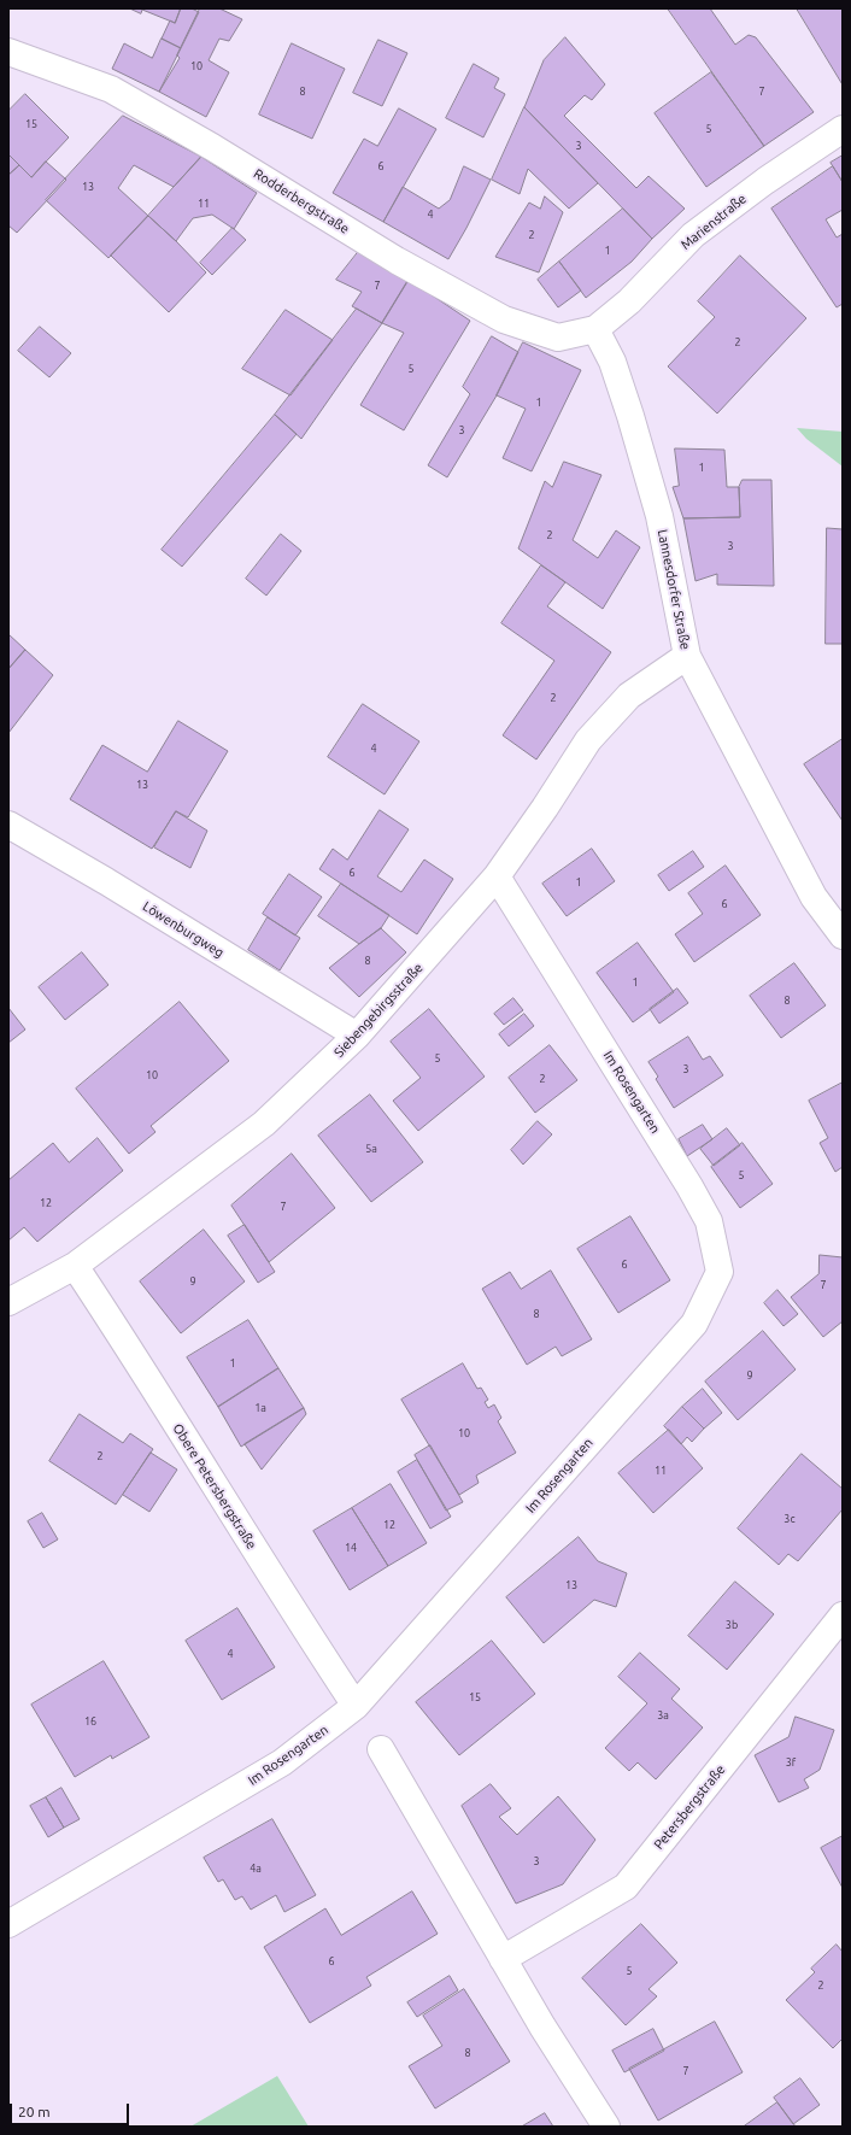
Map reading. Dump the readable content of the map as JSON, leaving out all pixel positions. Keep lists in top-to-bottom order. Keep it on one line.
{"streets":{"street":["Rodderbergstraße","Marienstraße","Lannesdorfer Straße","Löwenburgweg","Siebengebirgsstraße","Im Rosengarten","Obere Petersbergstraße","Petersbergstraße"]},"crossings":[["Rodderbergstraße","Marienstraße"],["Rodderbergstraße","Lannesdorfer Straße"],["Marienstraße","Lannesdorfer Straße"],["Lannesdorfer Straße","Siebengebirgsstraße"],["Löwenburgweg","Siebengebirgsstraße"],["Siebengebirgsstraße","Im Rosengarten"],["Siebengebirgsstraße","Obere Petersbergstraße"],["Im Rosengarten","Obere Petersbergstraße"]],"house_numbers":["10","8","7","15","5","3","6","13","11","4","2","1","7","2","5","1","3","1","2","3","2","4","13","6","1","6","8","1","8","5","3","10","2","5a","5","12","7","6","9","7","8","1","9","1a","10","2","11","3c","12","14","13","3b","4","15","3a","16","3f","3","4a","6","5","2","8","7"],"scale_bar":"20 m"}
